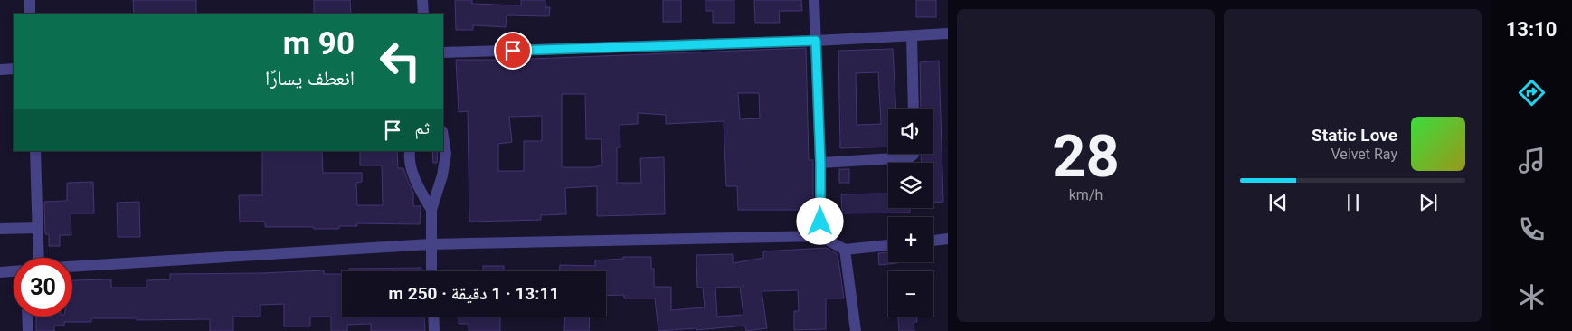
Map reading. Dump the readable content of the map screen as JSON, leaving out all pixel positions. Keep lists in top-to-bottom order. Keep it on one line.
{"page":{"tabs":"13:10","tile":["28","km/h"],"turn":["90 m","انعطف يسارًا"],"map_buttons":["+","−"],"then":"ثم","song":["Static Love","Velvet Ray"],"limit":"30","trip":"13:11 · 1 دقيقة · 250 m"}}
